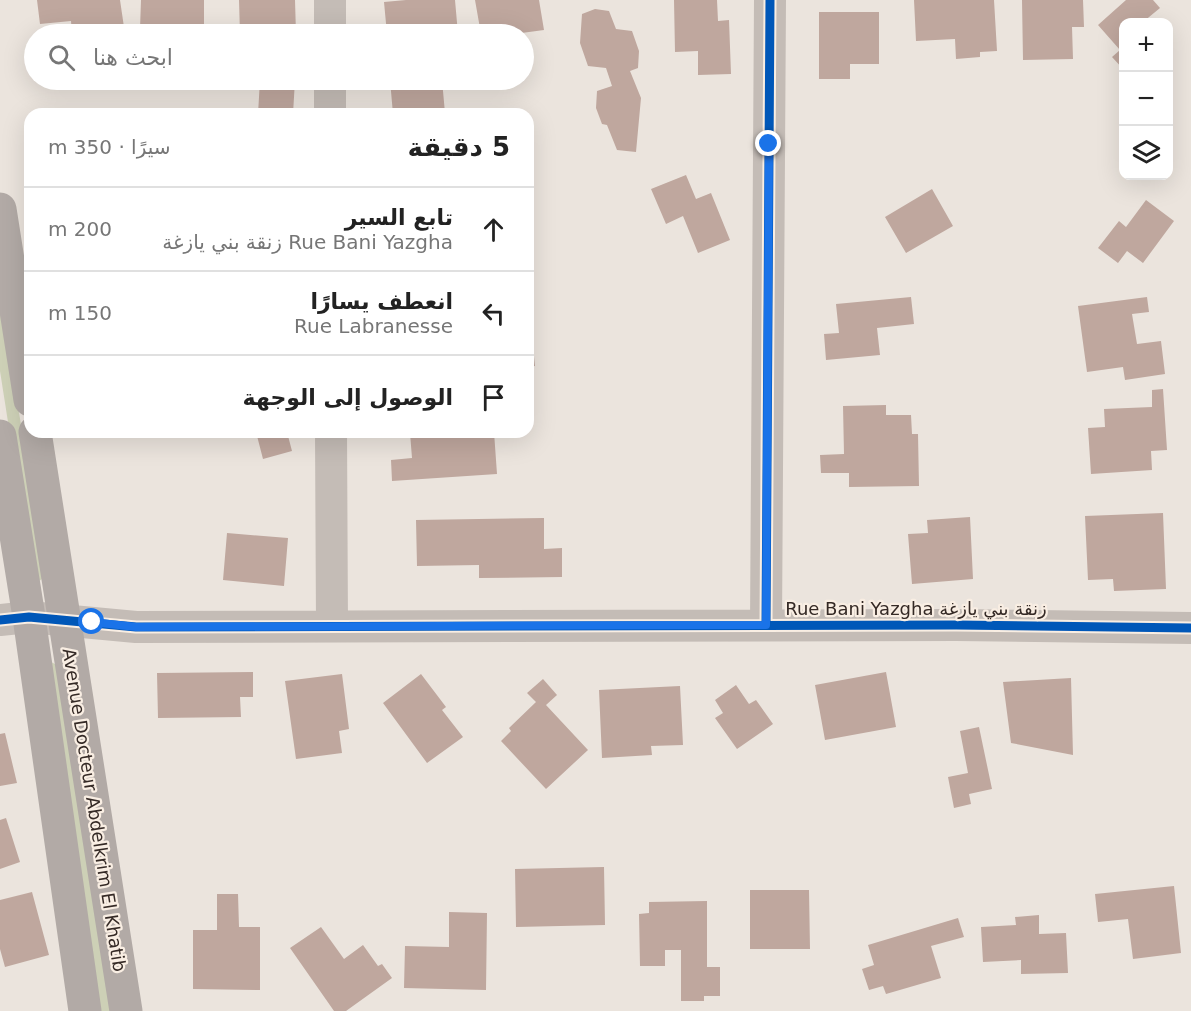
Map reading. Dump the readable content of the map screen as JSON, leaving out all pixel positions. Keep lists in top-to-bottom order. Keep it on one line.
{"streets":{"main road":["Avenue Docteur Abdelkrim El Khatib"],"street":["Rue Bani Yazgha زنقة بني يازغة"]},"crossings":[["Rue Bani Yazgha زنقة بني يازغة","Avenue Docteur Abdelkrim El Khatib"]],"page":{"map_buttons":["+","−"],"search":"ابحث هنا","heading":["5 دقيقة","سيرًا · 350 m"],"list":[["تابع السير","Rue Bani Yazgha زنقة بني يازغة","200 m"],["انعطف يسارًا","Rue Labranesse","150 m"],"الوصول إلى الوجهة"]}}
